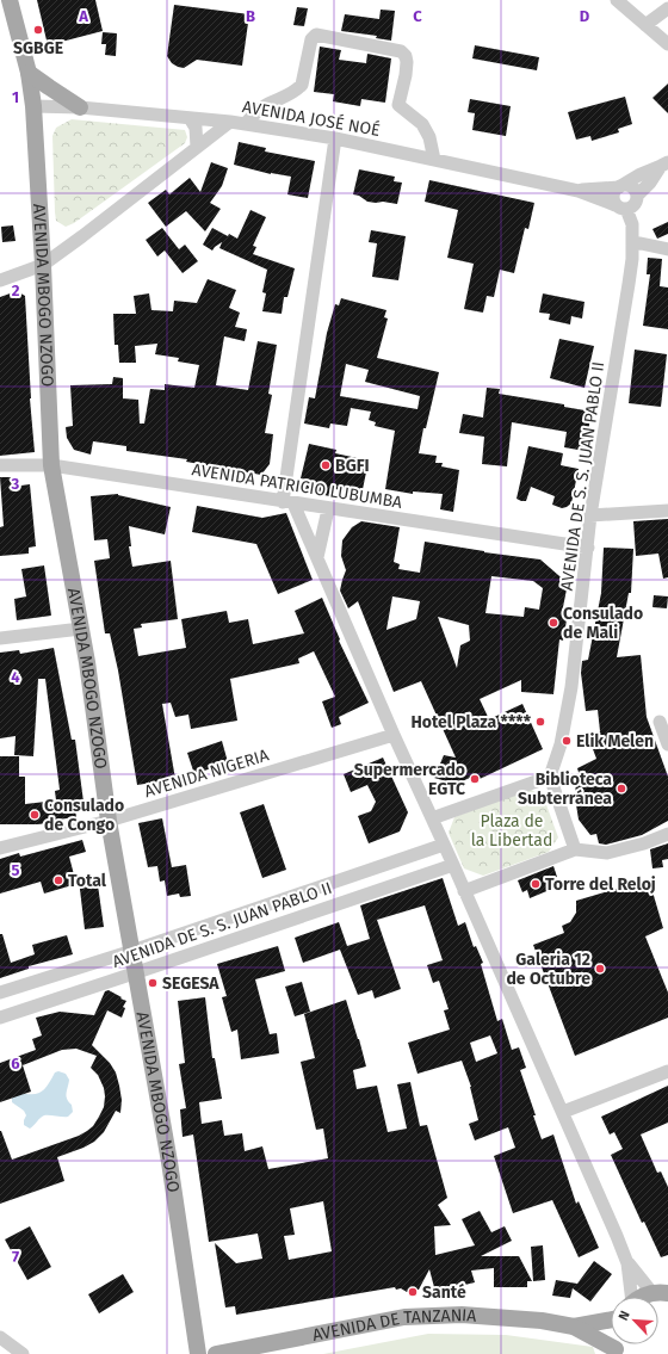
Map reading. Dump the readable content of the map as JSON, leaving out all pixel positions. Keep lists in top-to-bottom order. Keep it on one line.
{"streets":{"main road":["AVENIDA MBOGO NZOGO","AVENIDA DE TANZANIA"],"street":["AVENIDA JOSÉ NOÉ","AVENIDA DE S. S. JUAN PABLO II","AVENIDA PATRICIO LUBUMBA","AVENIDA NIGERIA"]},"crossings":[["AVENIDA JOSÉ NOÉ","AVENIDA MBOGO NZOGO"],["AVENIDA JOSÉ NOÉ","AVENIDA DE S. S. JUAN PABLO II"],["AVENIDA MBOGO NZOGO","AVENIDA DE S. S. JUAN PABLO II"],["AVENIDA MBOGO NZOGO","AVENIDA PATRICIO LUBUMBA"],["AVENIDA MBOGO NZOGO","AVENIDA NIGERIA"],["AVENIDA DE S. S. JUAN PABLO II","AVENIDA PATRICIO LUBUMBA"]],"parks":["Plaza de la Libertad"],"places":["SGBGE","BGFI","Consulado de Mali","Hotel Plaza ****","Elik Melen","Supermercado EGTC","Biblioteca Subterránea","Consulado de Congo","Total","Torre del Reloj","Galeria 12 de Octubre","SEGESA","Santé"],"north":"top left","grid":{"columns":["A","B","C","D"],"rows":["1","2","3","4","5","6","7"]}}
